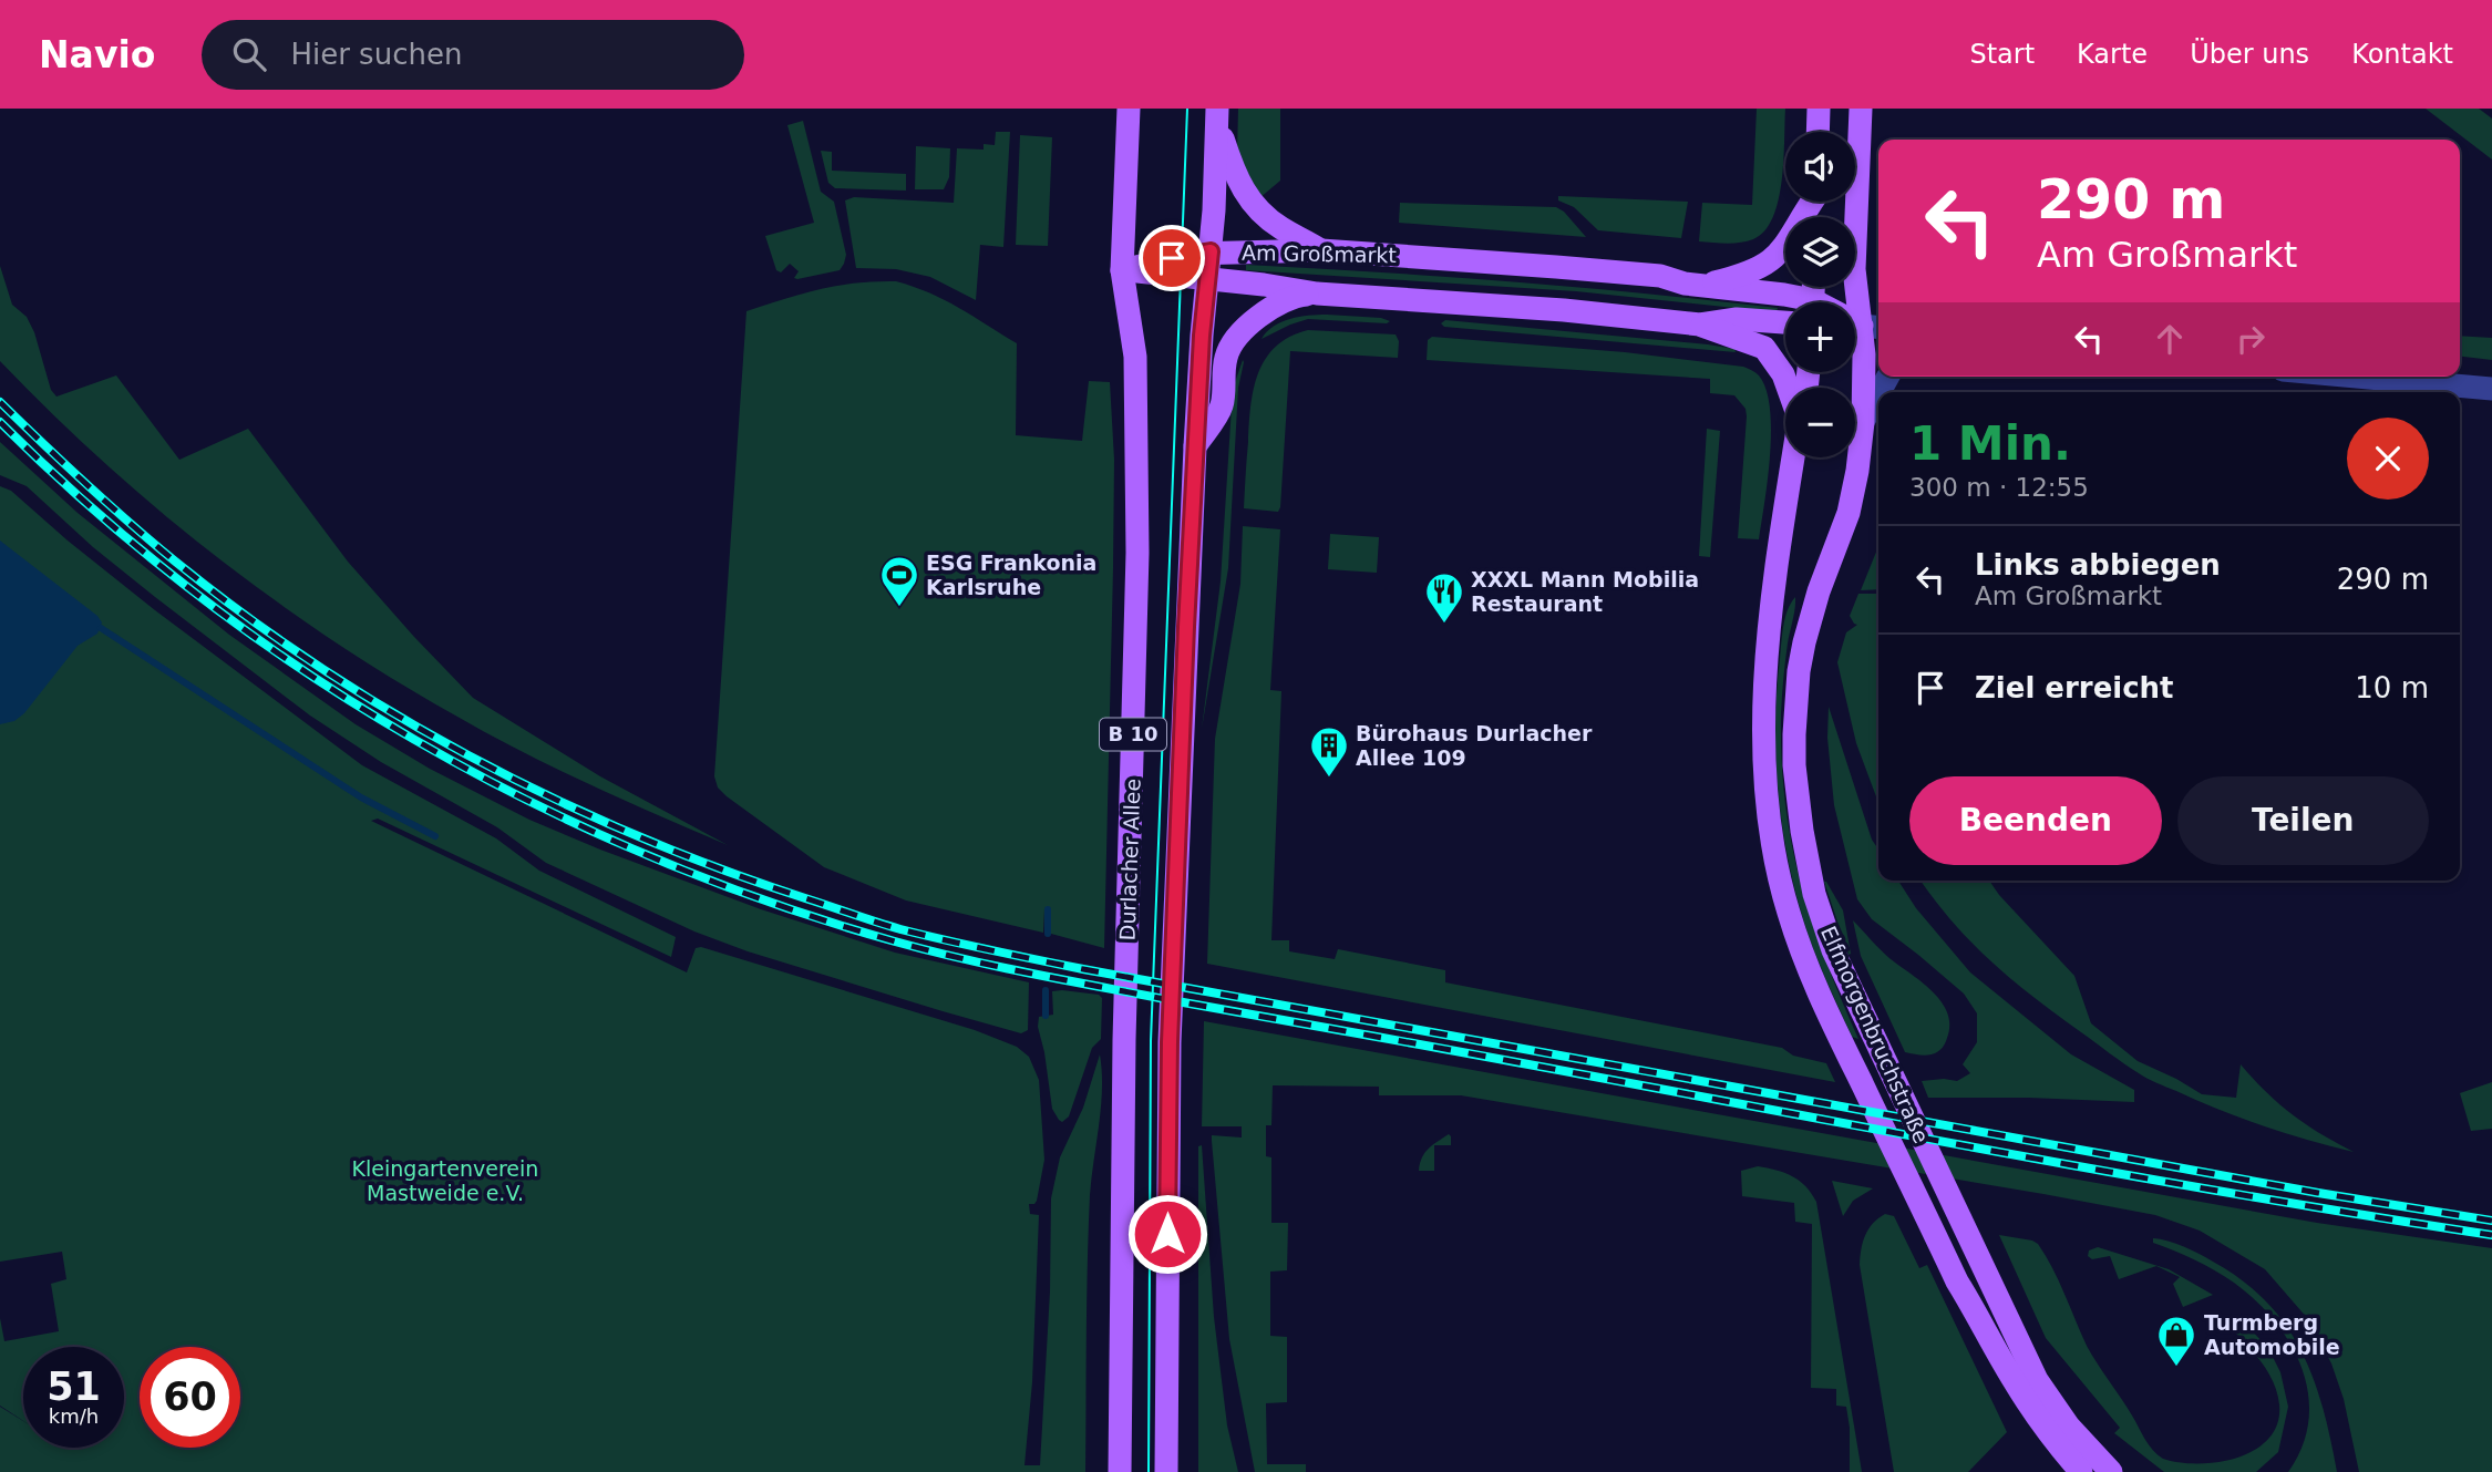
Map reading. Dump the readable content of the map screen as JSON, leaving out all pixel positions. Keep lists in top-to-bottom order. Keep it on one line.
{"streets":{"main road":["Am Großmarkt","B 10","Durlacher Allee","Elfmorgenbruchstraße"]},"crossings":[["Am Großmarkt","B 10"],["Am Großmarkt","Durlacher Allee"]],"parks":["Kleingartenverein Mastweide e.V."],"places":{"sports":["ESG Frankonia Karlsruhe"],"restaurant":["XXXL Mann Mobilia Restaurant"],"building":["Bürohaus Durlacher Allee 109"],"shop":["Turmberg Automobile"]},"page":{"header":"Navio","search":"Hier suchen","nav":["Start","Karte","Über uns","Kontakt"],"map_buttons":["+","−"],"turn":["290 m","Am Großmarkt"],"heading":["1 Min.","300 m · 12:55"],"list":[{"name":"Links abbiegen","note":"Am Großmarkt","value":"290 m"},{"name":"Ziel erreicht","value":"10 m"}],"buttons":["Beenden","Teilen"],"speed":"51 km/h","limit":"60"}}
